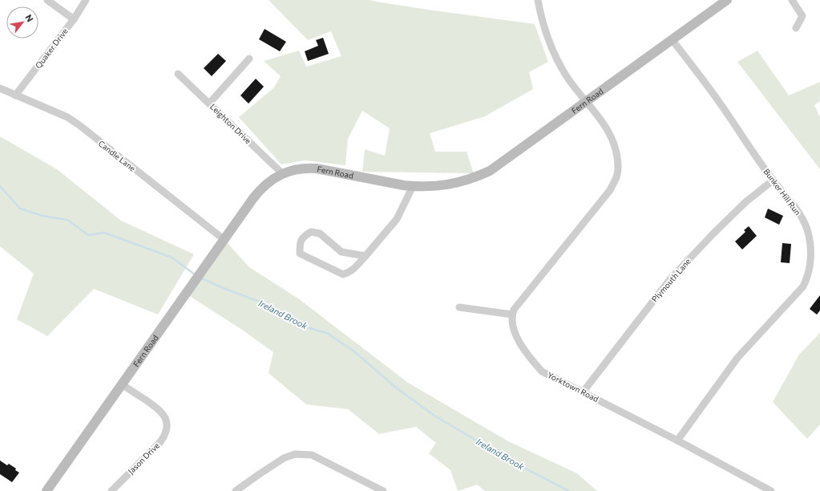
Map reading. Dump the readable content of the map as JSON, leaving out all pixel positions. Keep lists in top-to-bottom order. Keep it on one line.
{"streets":{"street":["Quaker Drive","Fern Road","Leighton Drive","Candle Lane","Bunker Hill Run","Plymouth Lane","Yorktown Road","Jason Drive"]},"crossings":[["Quaker Drive","Candle Lane"],["Fern Road","Leighton Drive"],["Fern Road","Candle Lane"],["Fern Road","Bunker Hill Run"],["Fern Road","Jason Drive"],["Bunker Hill Run","Plymouth Lane"],["Bunker Hill Run","Yorktown Road"],["Plymouth Lane","Yorktown Road"]],"water":["Ireland Brook"],"north":"top right"}
